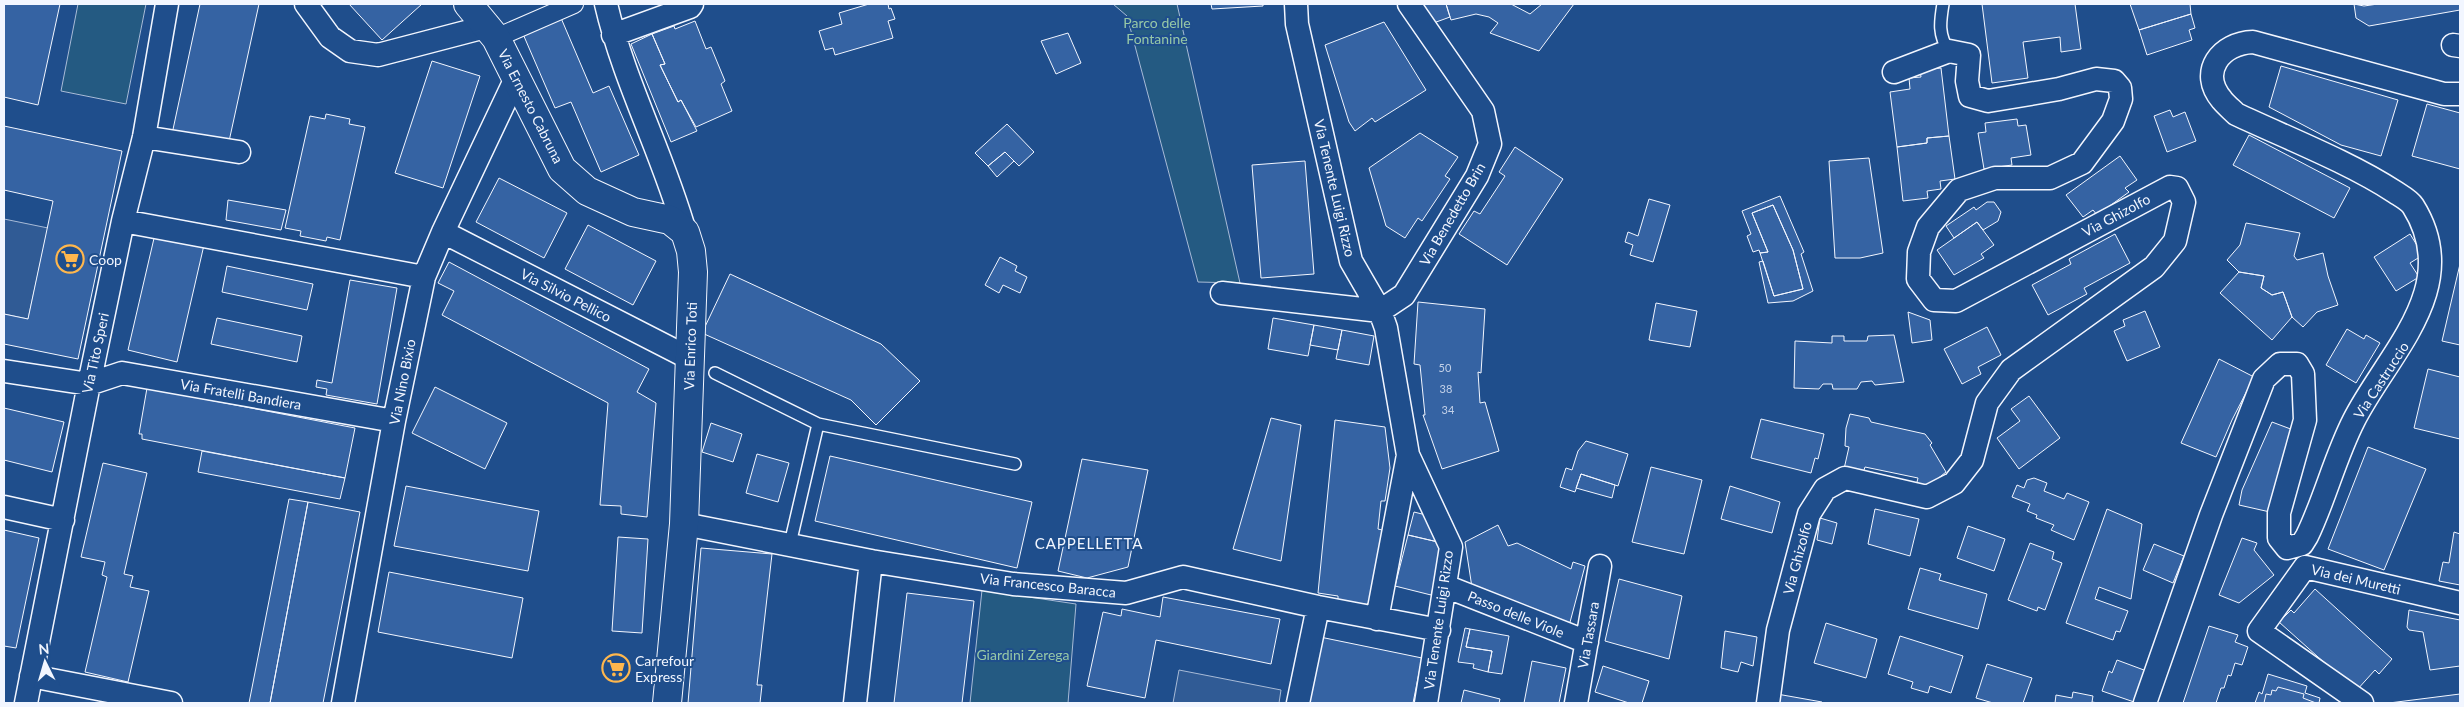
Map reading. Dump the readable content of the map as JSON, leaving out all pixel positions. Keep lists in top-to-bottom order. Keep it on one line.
{"streets":{"street":["Via Ernesto Cabruna","Via Tenente Luigi Rizzo","Via Benedetto Brin","Via Ghizolfo","Via Silvio Pellico","Via Enrico Toti","Via Tito Speri","Via Castruccio","Via Nino Bixio","Via Fratelli Bandiera","Via dei Muretti","Via Francesco Baracca","Passo delle Viole","Via Tassara"]},"crossings":[["Via Ernesto Cabruna","Via Enrico Toti"],["Via Ernesto Cabruna","Via Nino Bixio"],["Via Tenente Luigi Rizzo","Via Benedetto Brin"],["Via Tenente Luigi Rizzo","Via Francesco Baracca"],["Via Tenente Luigi Rizzo","Passo delle Viole"],["Via Silvio Pellico","Via Enrico Toti"],["Via Silvio Pellico","Via Nino Bixio"],["Via Enrico Toti","Via Francesco Baracca"],["Via Tito Speri","Via Fratelli Bandiera"],["Via Nino Bixio","Via Fratelli Bandiera"],["Passo delle Viole","Via Tassara"]],"districts":["CAPPELLETTA"],"parks":["Parco delle Fontanine","Giardini Zerega"],"places":{"supermarket":["Coop","Carrefour Express"]},"house_numbers":["50","38","34"],"north":"top"}
